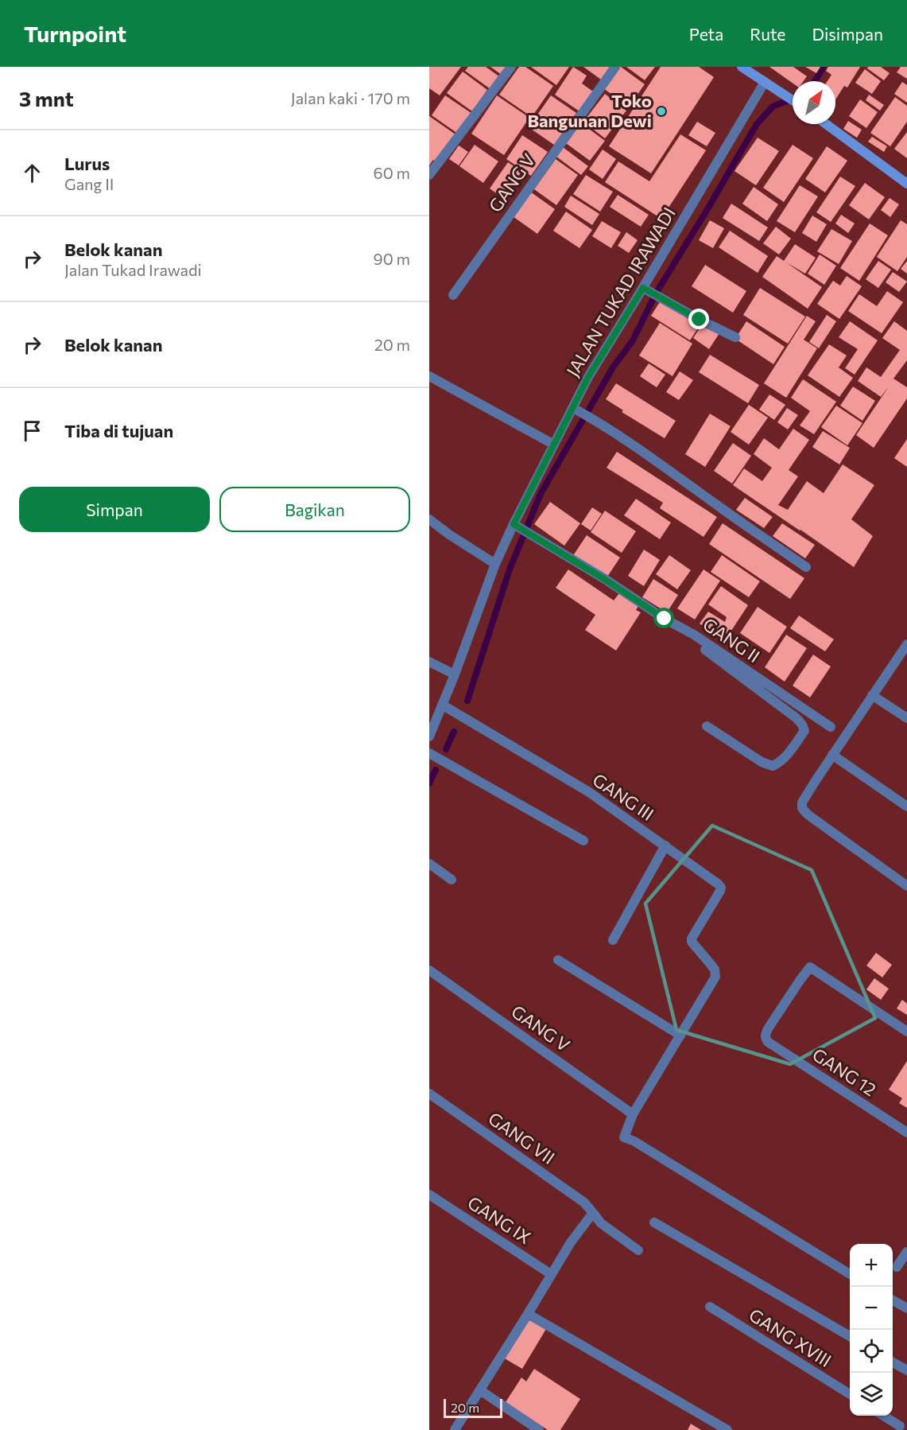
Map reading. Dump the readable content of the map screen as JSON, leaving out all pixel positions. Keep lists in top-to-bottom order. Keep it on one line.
{"streets":{"street":["GANG V","JALAN TUKAD IRAWADI","GANG II","GANG III","GANG 12","GANG VII","GANG IX","GANG XVIII"]},"crossings":[["JALAN TUKAD IRAWADI","GANG II"],["JALAN TUKAD IRAWADI","GANG III"]],"places":["Toko Bangunan Dewi"],"scale_bar":"20 m","north":"top right","page":{"header":"Turnpoint","nav":["Peta","Rute","Disimpan"],"heading":["3 mnt","Jalan kaki · 170 m"],"list":[["Lurus","Gang II","60 m"],["Belok kanan","Jalan Tukad Irawadi","90 m"],["Belok kanan","20 m"],"Tiba di tujuan"],"buttons":["Simpan","Bagikan"],"map_buttons":["+","−"],"scale":"20 m"}}
